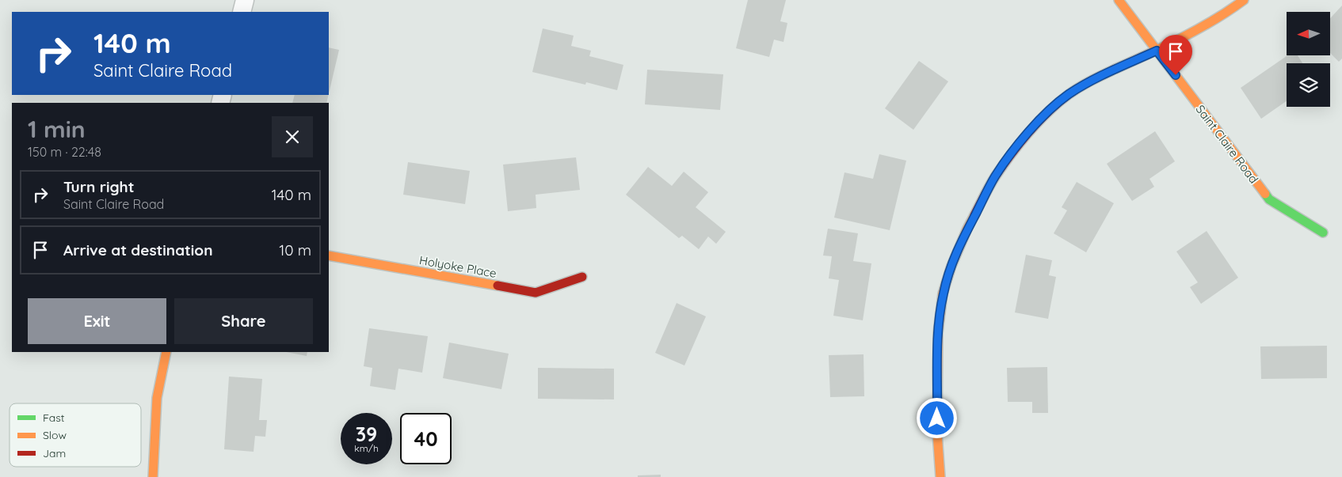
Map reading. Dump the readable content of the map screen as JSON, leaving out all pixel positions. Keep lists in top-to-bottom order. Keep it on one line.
{"streets":{"street":["Saint Claire Road","Holyoke Place"]},"legend":["Fast","Slow","Jam"],"north":"left","page":{"turn":["140 m","Saint Claire Road"],"heading":["1 min","150 m · 22:48"],"list":[{"name":"Turn right","note":"Saint Claire Road","value":"140 m"},{"name":"Arrive at destination","value":"10 m"}],"buttons":["Exit","Share"],"speed":"39 km/h","limit":"40"}}
